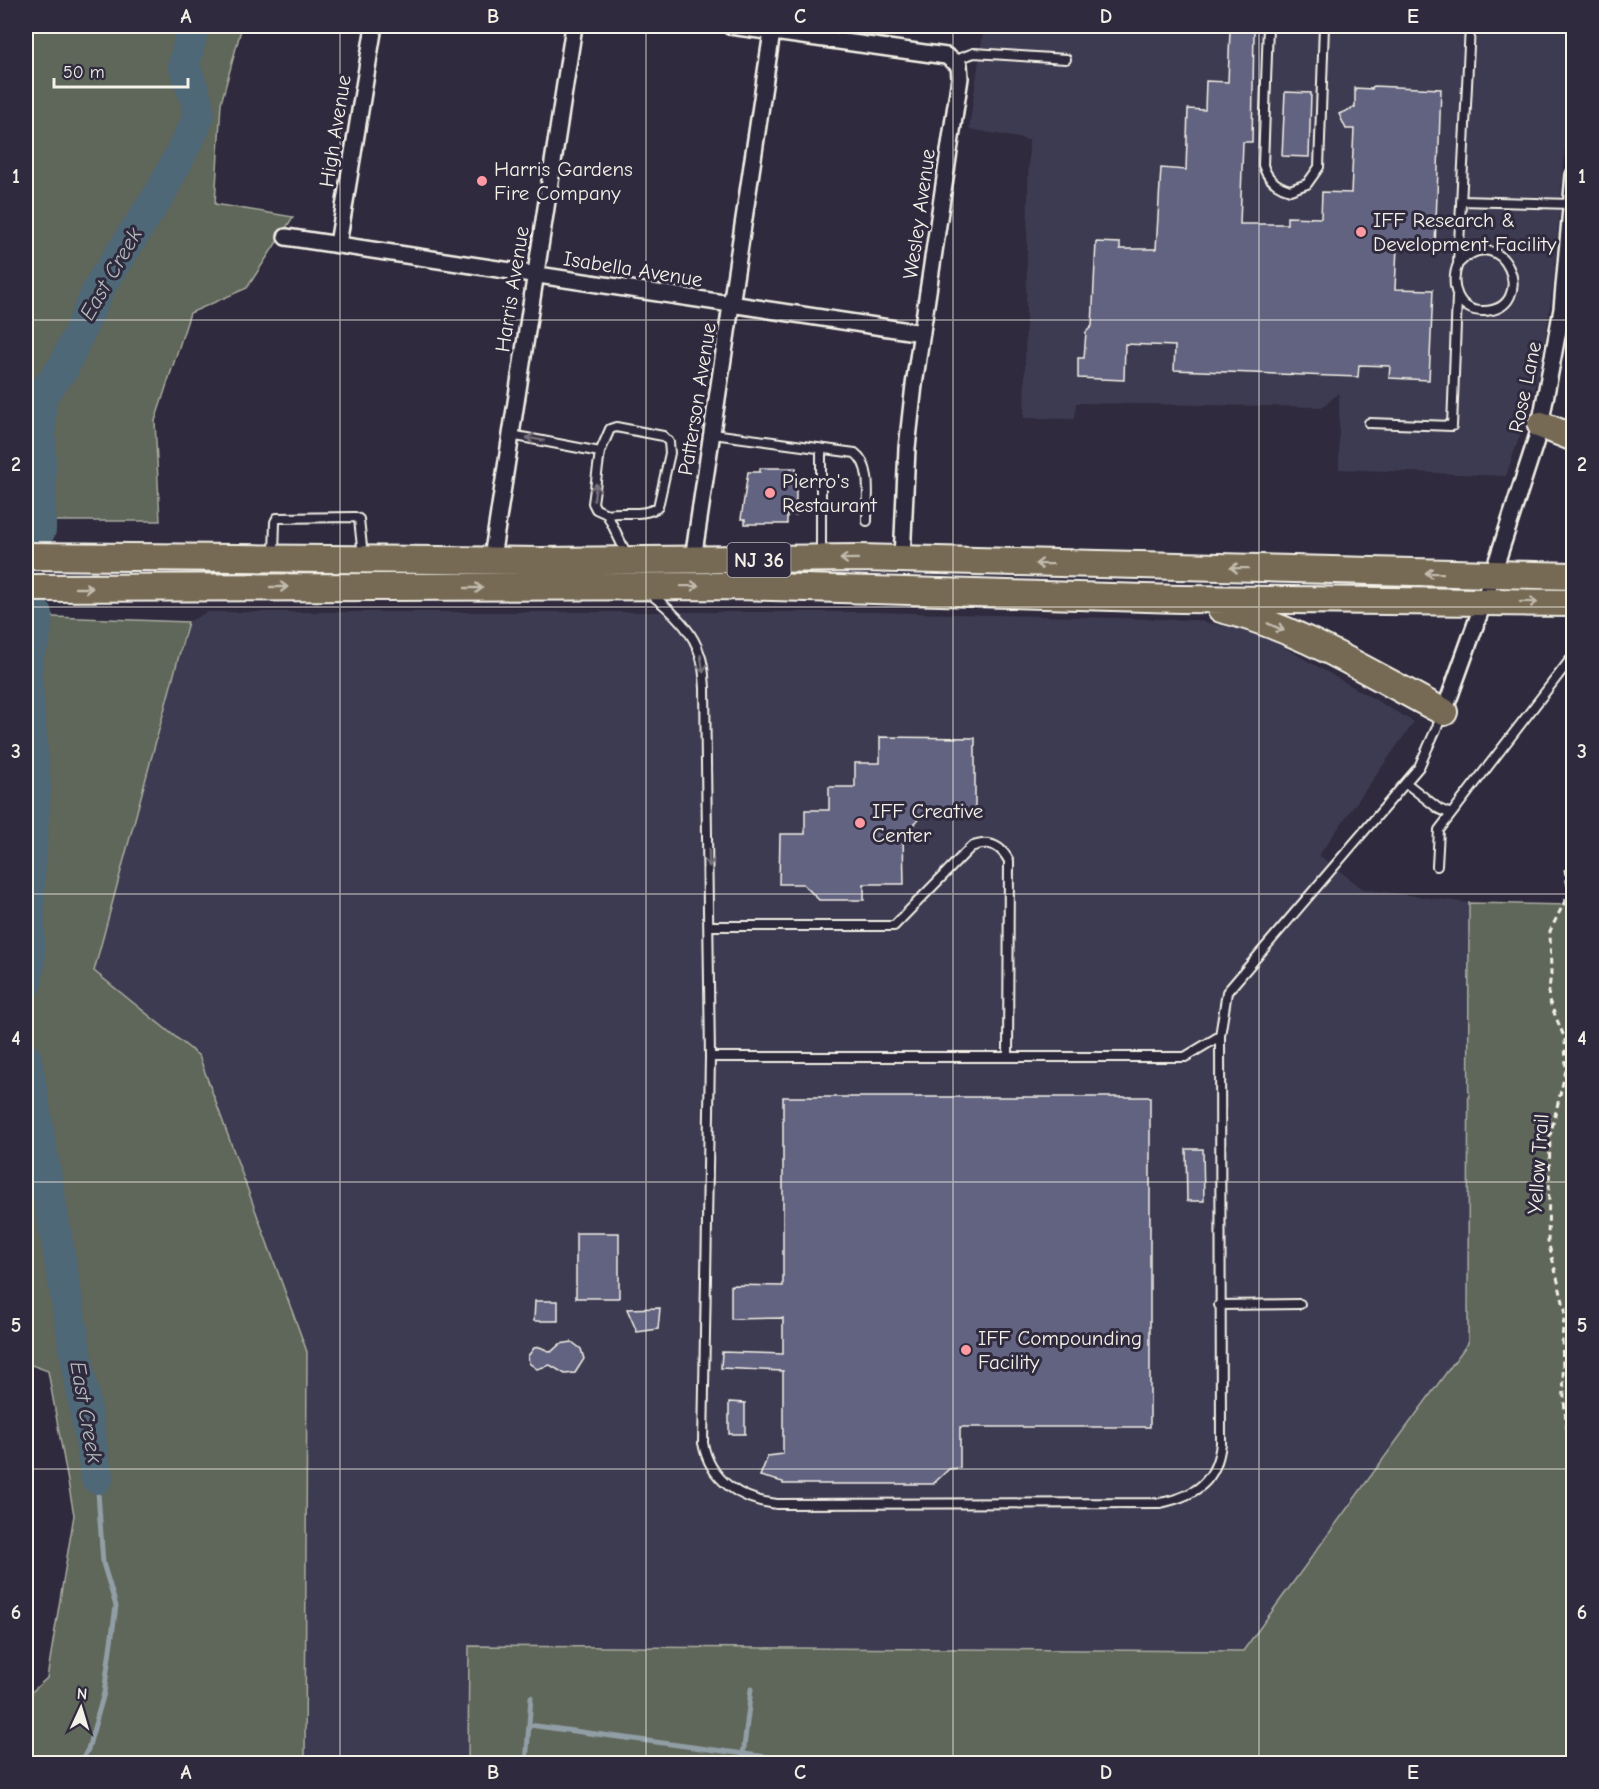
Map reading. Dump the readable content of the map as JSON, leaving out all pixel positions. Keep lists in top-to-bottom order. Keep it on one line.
{"streets":{"highway":["NJ 36"],"street":["High Avenue","Wesley Avenue","Isabella Avenue","Harris Avenue","Rose Lane","Patterson Avenue"],"path":["Yellow Trail"]},"crossings":[["High Avenue","Isabella Avenue"],["Wesley Avenue","Isabella Avenue"],["Wesley Avenue","NJ 36"],["Isabella Avenue","Harris Avenue"],["Isabella Avenue","Patterson Avenue"],["Harris Avenue","NJ 36"],["Rose Lane","NJ 36"],["Patterson Avenue","NJ 36"]],"water":["East Creek"],"places":["Harris Gardens Fire Company","IFF Research & Development Facility","Pierro's Restaurant","IFF Creative Center","IFF Compounding Facility"],"scale_bar":"50 m","north":"top","grid":{"columns":["A","B","C","D","E"],"rows":["1","2","3","4","5","6"]}}
